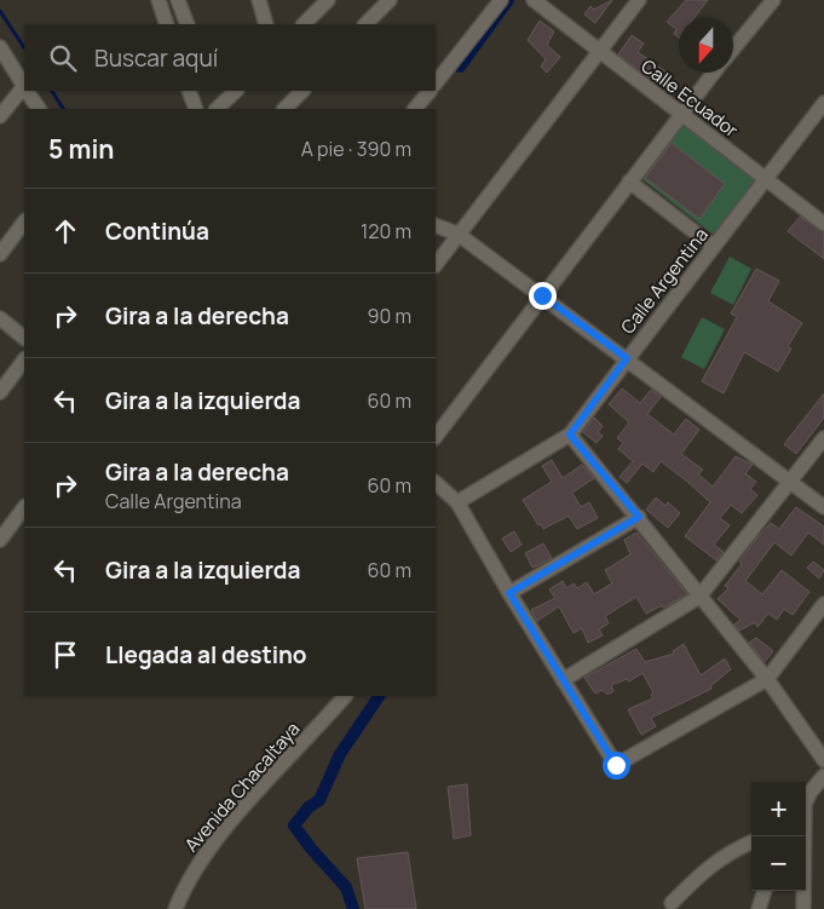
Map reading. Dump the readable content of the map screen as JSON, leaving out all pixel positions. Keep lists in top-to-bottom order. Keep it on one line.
{"streets":{"street":["Calle Ecuador","Calle Argentina","Avenida Chacaltaya"]},"crossings":[["Calle Ecuador","Calle Argentina"]],"north":"bottom","page":{"search":"Buscar aquí","heading":["5 min","A pie · 390 m"],"list":[["Continúa","120 m"],["Gira a la derecha","90 m"],["Gira a la izquierda","60 m"],["Gira a la derecha","Calle Argentina","60 m"],["Gira a la izquierda","60 m"],"Llegada al destino"],"map_buttons":["+","−"]}}
